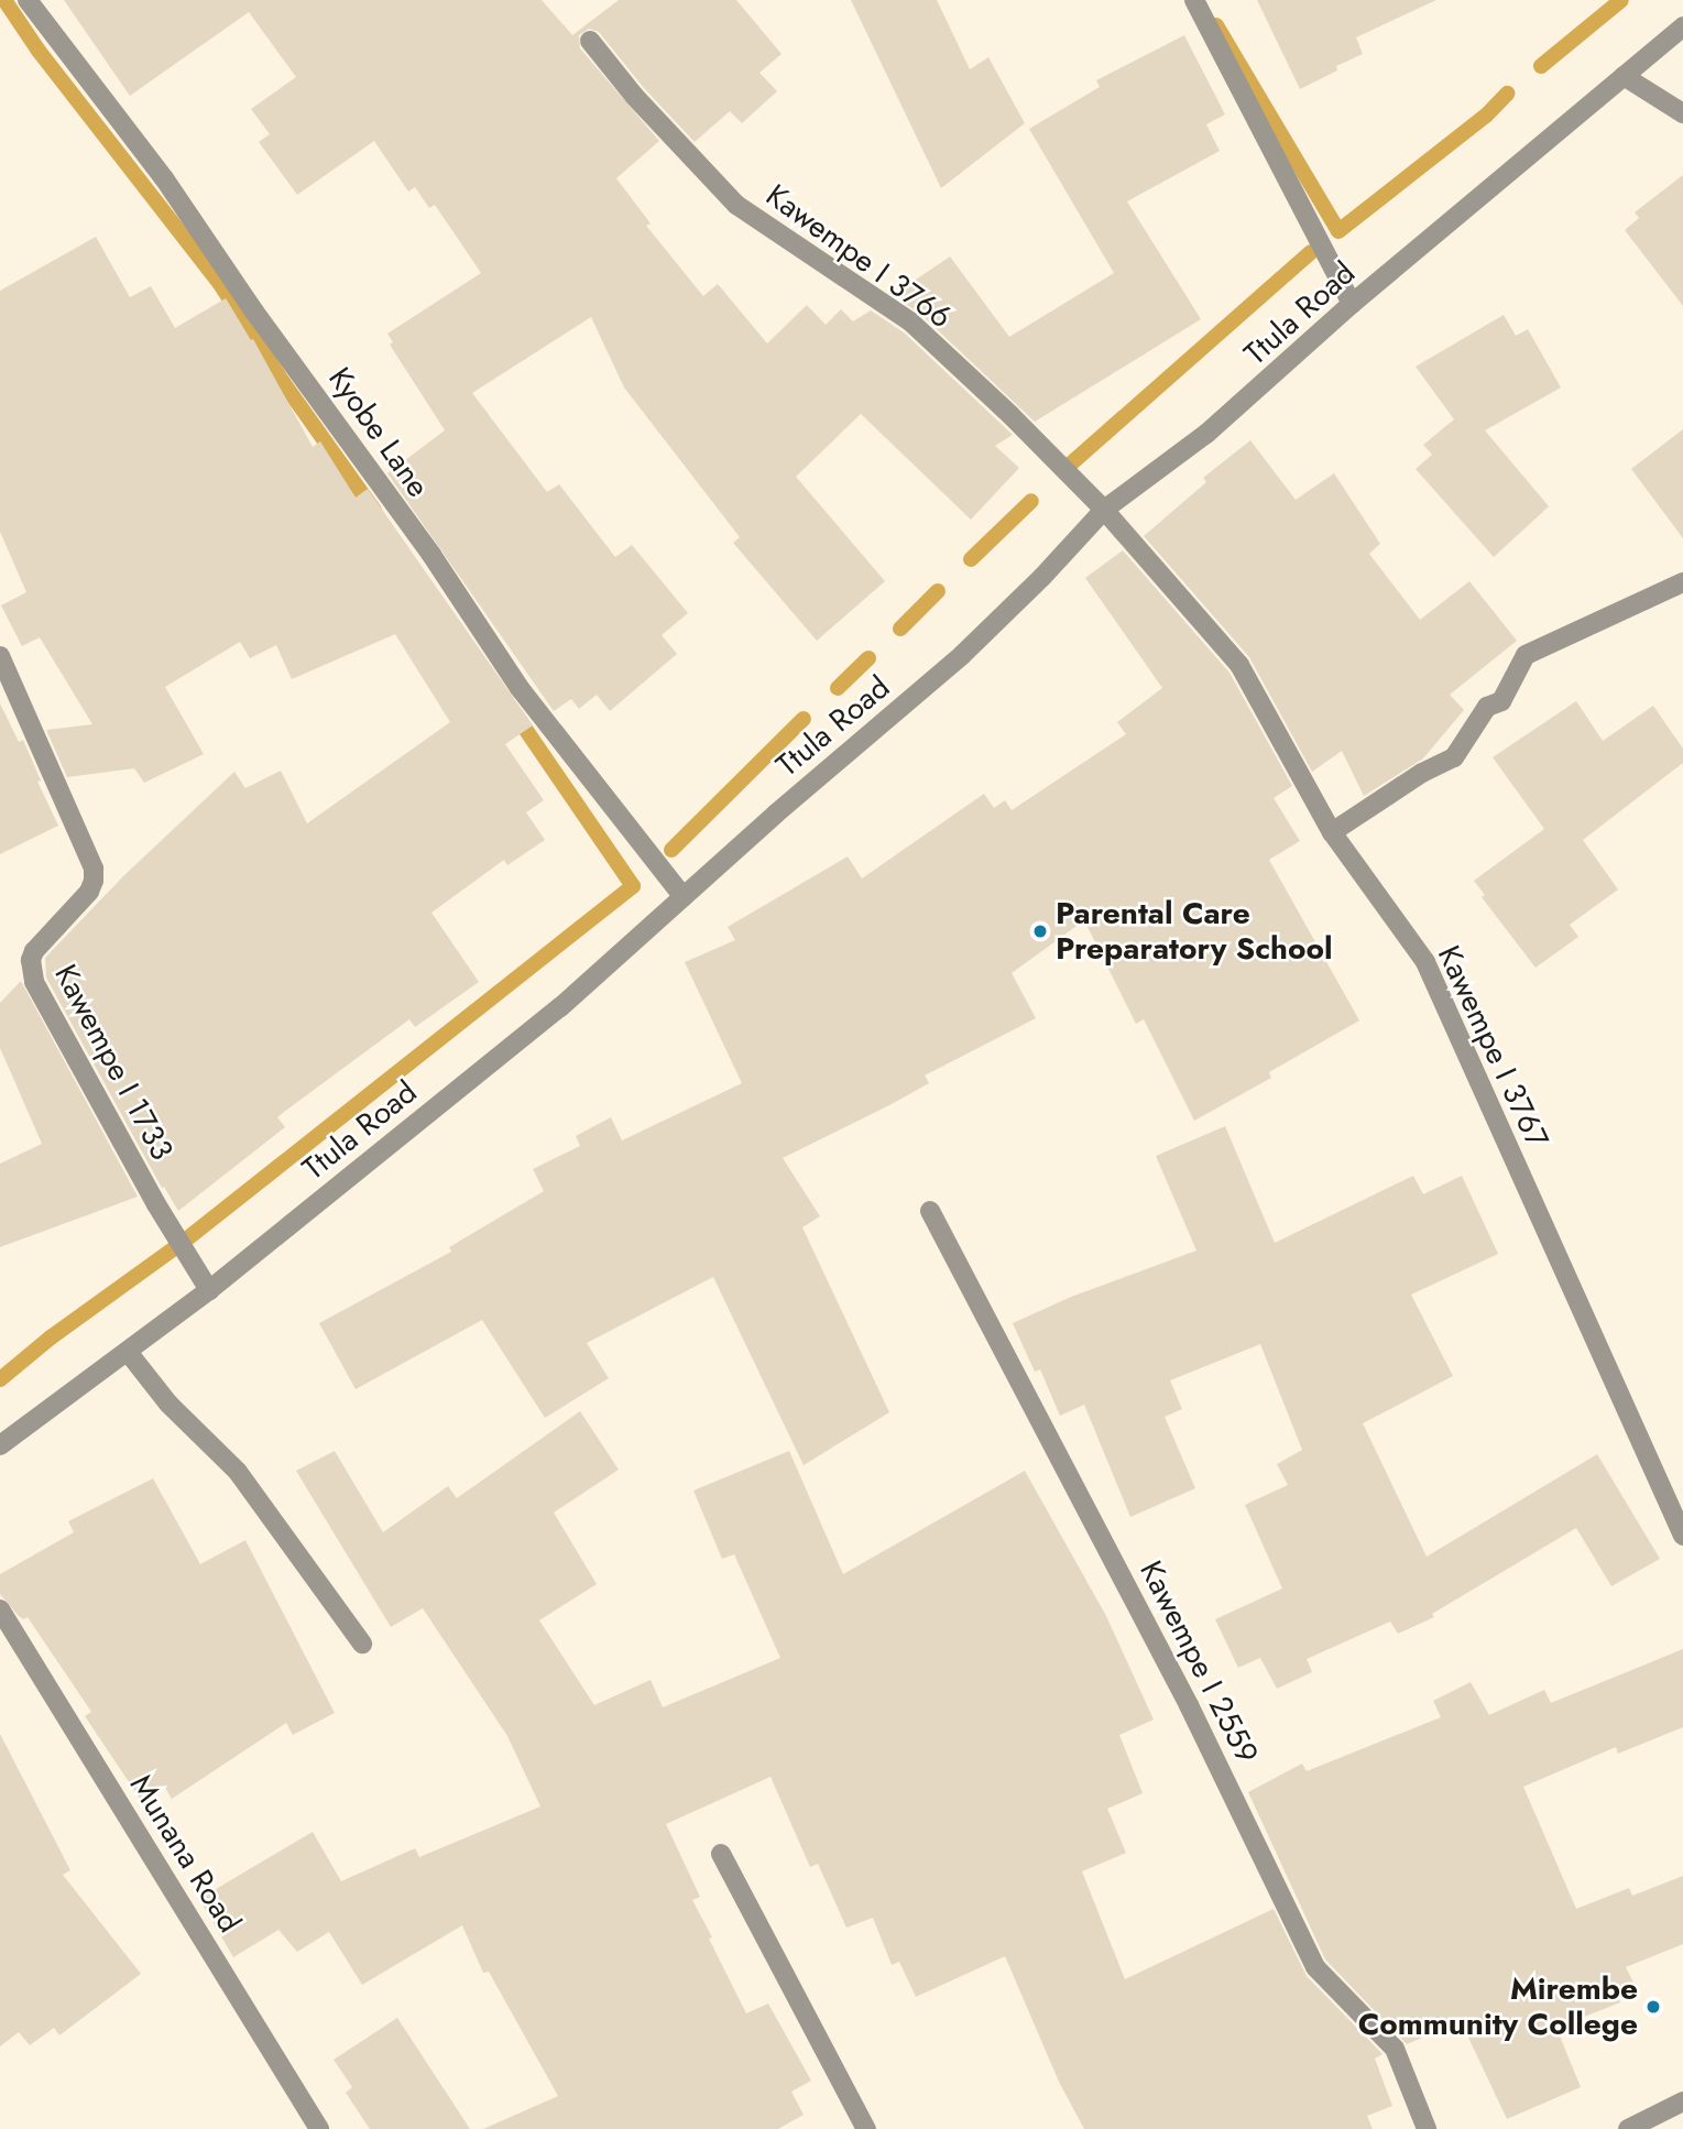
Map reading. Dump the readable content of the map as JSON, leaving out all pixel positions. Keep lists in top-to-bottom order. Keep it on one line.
{"streets":{"street":["Kawempe I 3766","Ttula Road","Kyobe Lane","Kawempe I 3767","Kawempe I 1733","Kawempe I 2559","Munana Road"]},"crossings":[["Kawempe I 3766","Ttula Road"],["Kawempe I 3766","Kawempe I 3767"],["Ttula Road","Kyobe Lane"],["Ttula Road","Kawempe I 3767"],["Ttula Road","Kawempe I 1733"]],"places":["Parental Care Preparatory School","Mirembe Community College"]}
